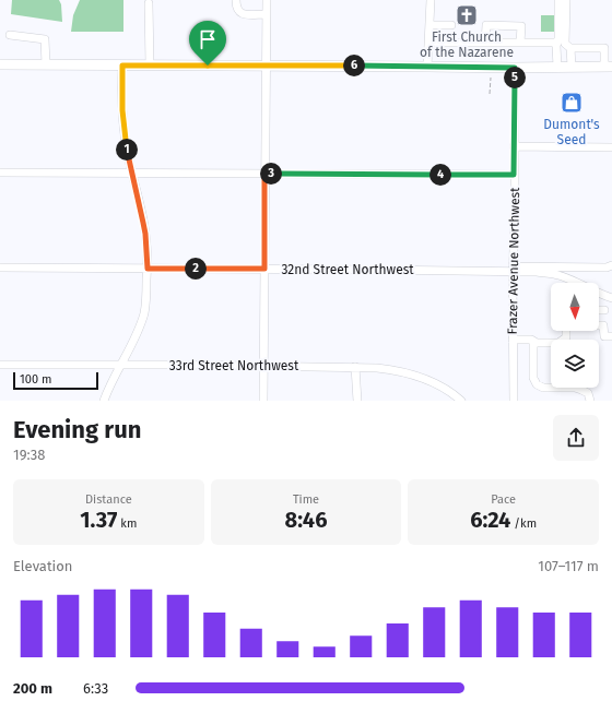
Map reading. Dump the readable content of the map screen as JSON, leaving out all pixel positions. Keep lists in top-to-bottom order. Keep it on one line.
{"streets":{"street":["Frazer Avenue Northwest","32nd Street Northwest","33rd Street Northwest"]},"crossings":[["Frazer Avenue Northwest","32nd Street Northwest"]],"places":{"church":["First Church of the Nazarene"],"shop":["Dumont's Seed"]},"scale_bar":"100 m","north":"bottom","page":{"pins":["6","5","1","3","4","2"],"scale":"100 m","heading":["Evening run","19:38"],"stats":[["Distance","1.37 km"],["Time","8:46"],["Pace","6:24 /km"]],"chart":["Elevation","107–117 m"],"list":[{"name":"200 m","note":"6:33"}]}}
